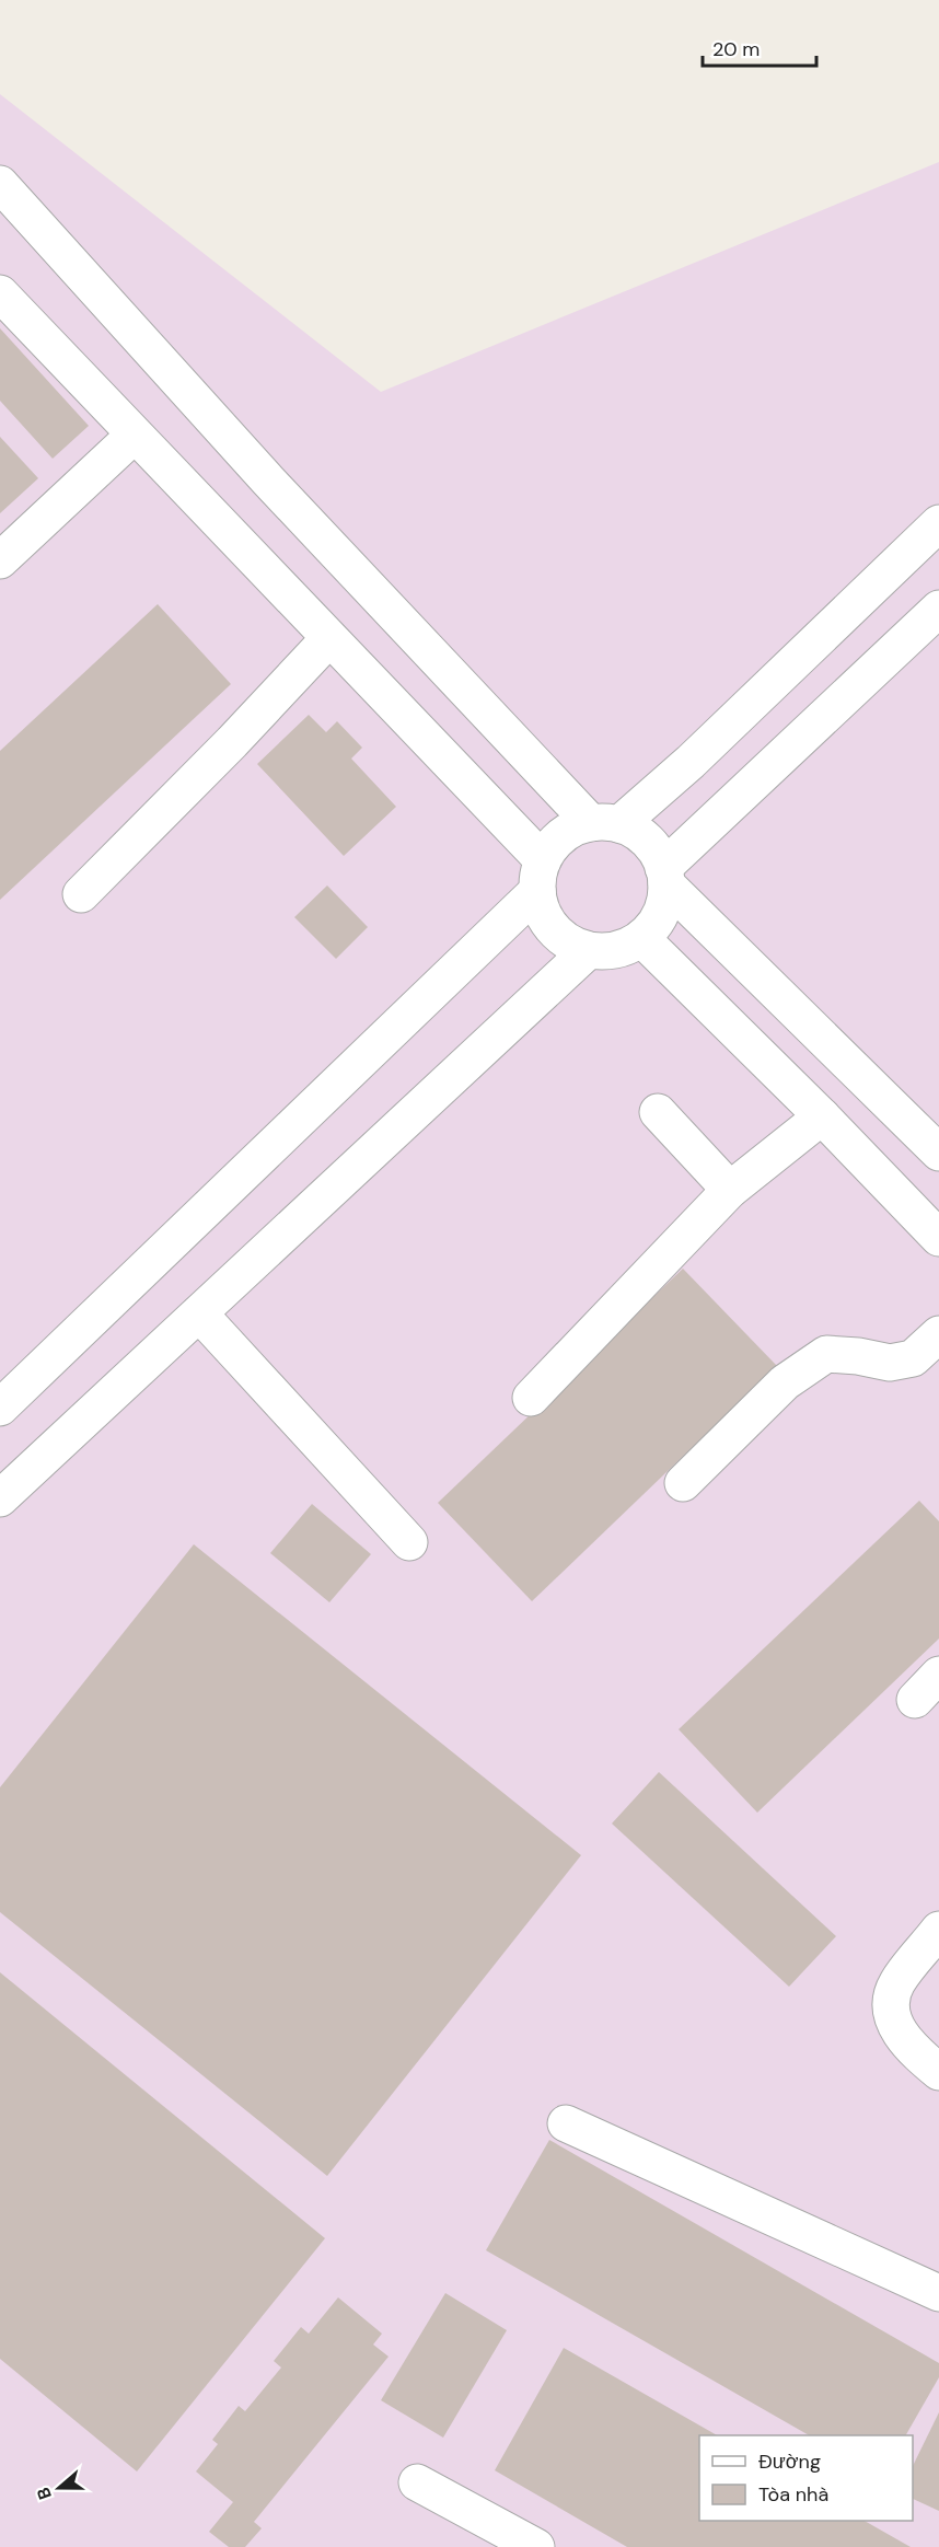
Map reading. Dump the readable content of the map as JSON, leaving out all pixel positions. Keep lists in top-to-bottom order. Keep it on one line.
{"legend":["Đường","Tòa nhà"],"scale_bar":"20 m","north":"left"}
